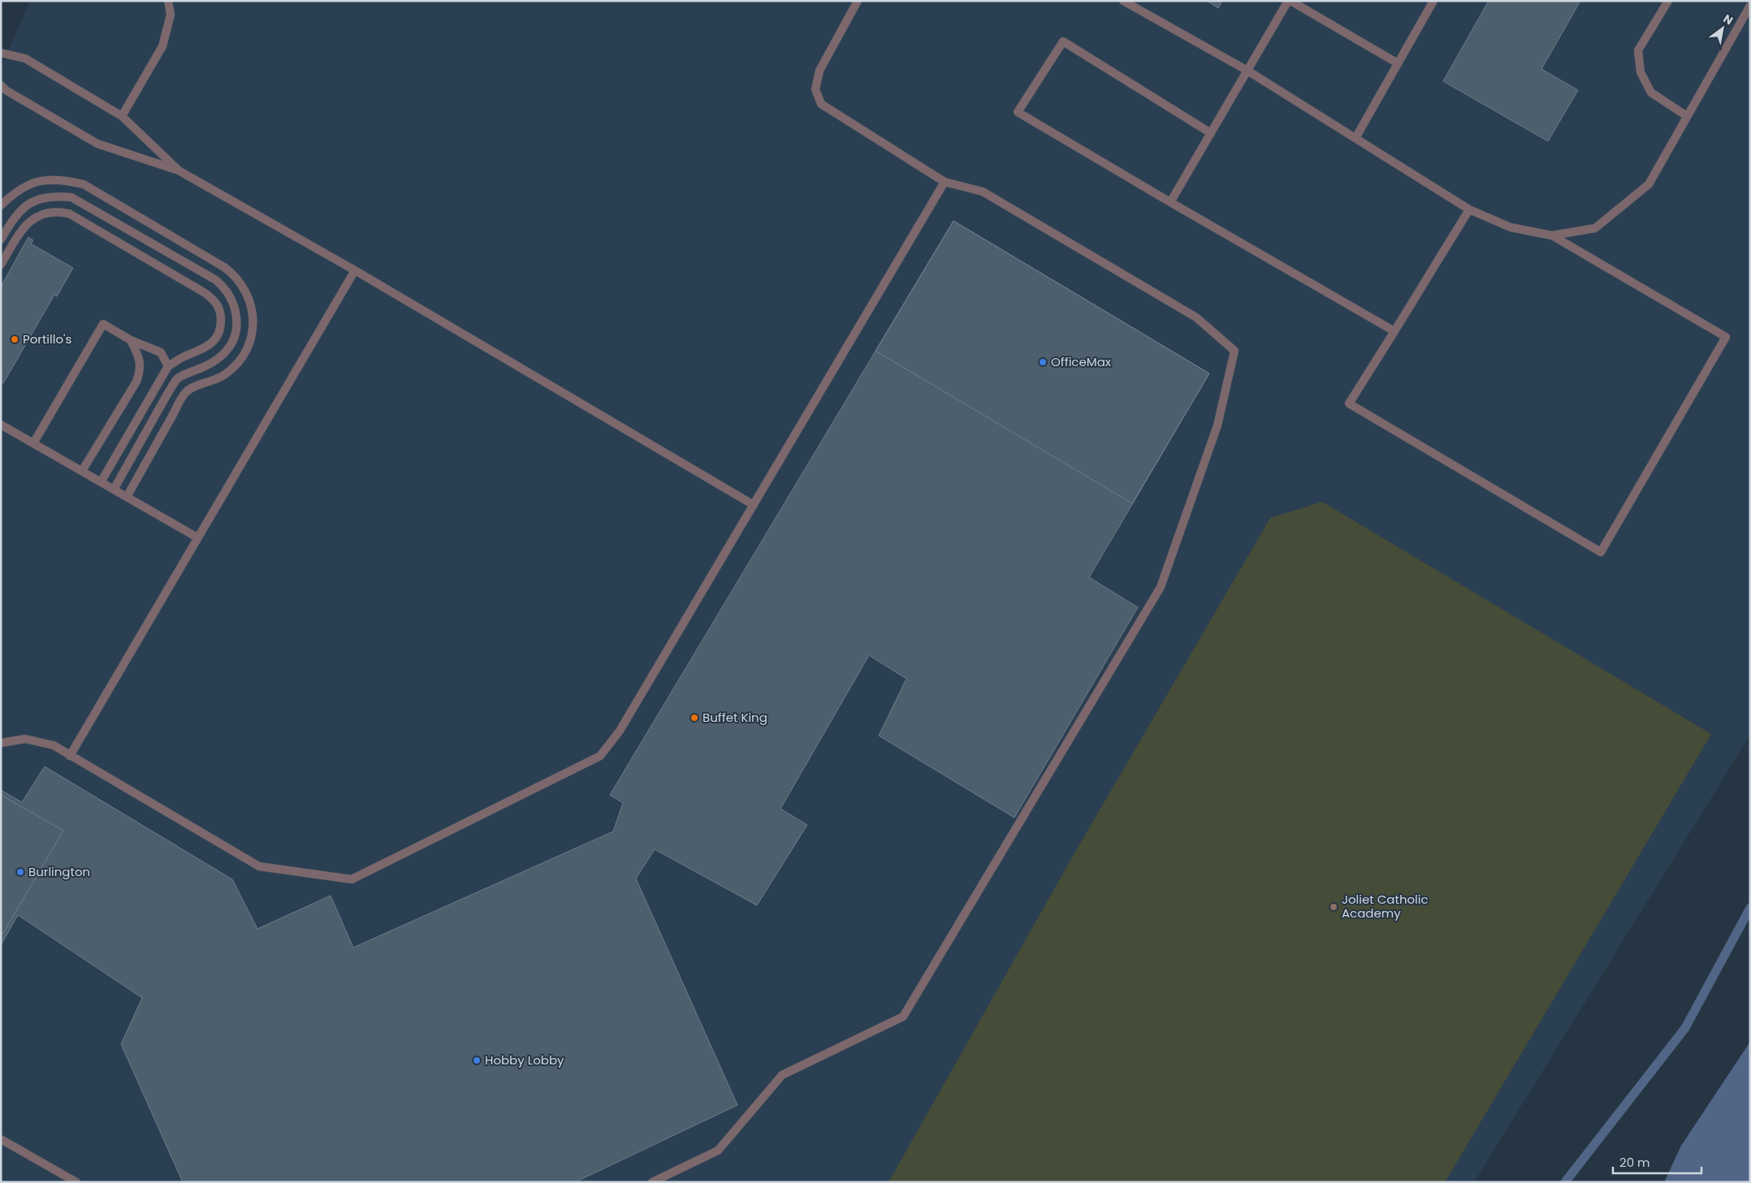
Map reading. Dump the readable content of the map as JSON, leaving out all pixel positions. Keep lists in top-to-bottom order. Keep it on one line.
{"places":["Portillo's","OfficeMax","Buffet King","Burlington","Joliet Catholic Academy","Hobby Lobby"],"scale_bar":"20 m","north":"top right"}
